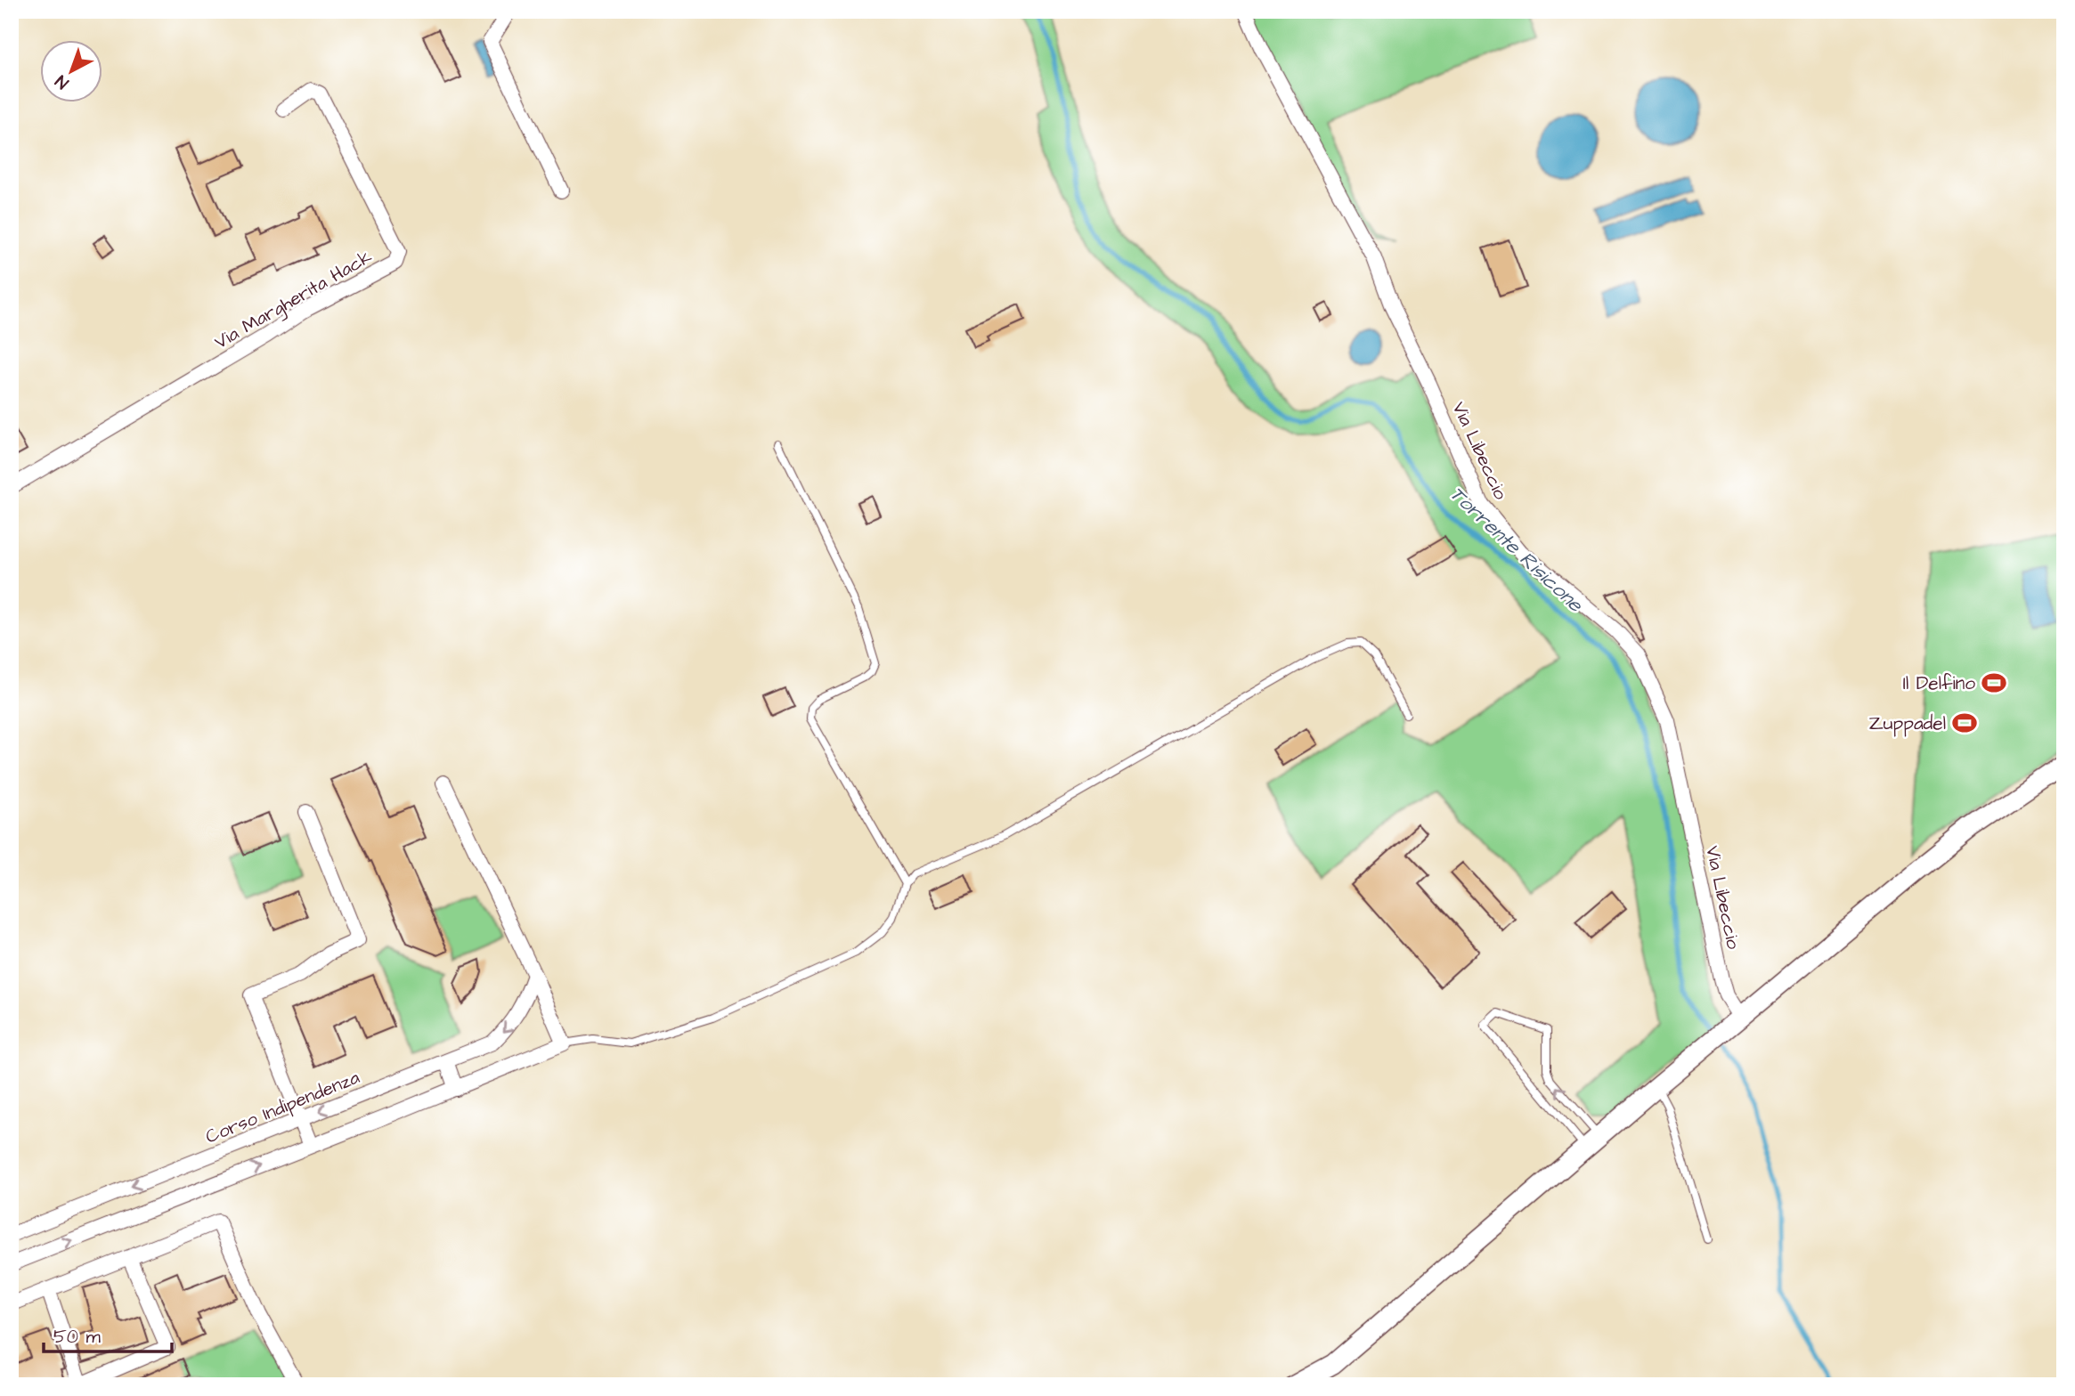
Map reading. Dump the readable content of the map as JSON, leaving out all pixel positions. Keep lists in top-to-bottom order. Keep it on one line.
{"streets":{"street":["Via Margherita Hack","Via Libeccio","Corso Indipendenza"]},"water":["Torrente Risicone"],"places":{"sports":["Il Delfino","Zuppadel"]},"scale_bar":"50 m","north":"bottom left"}
